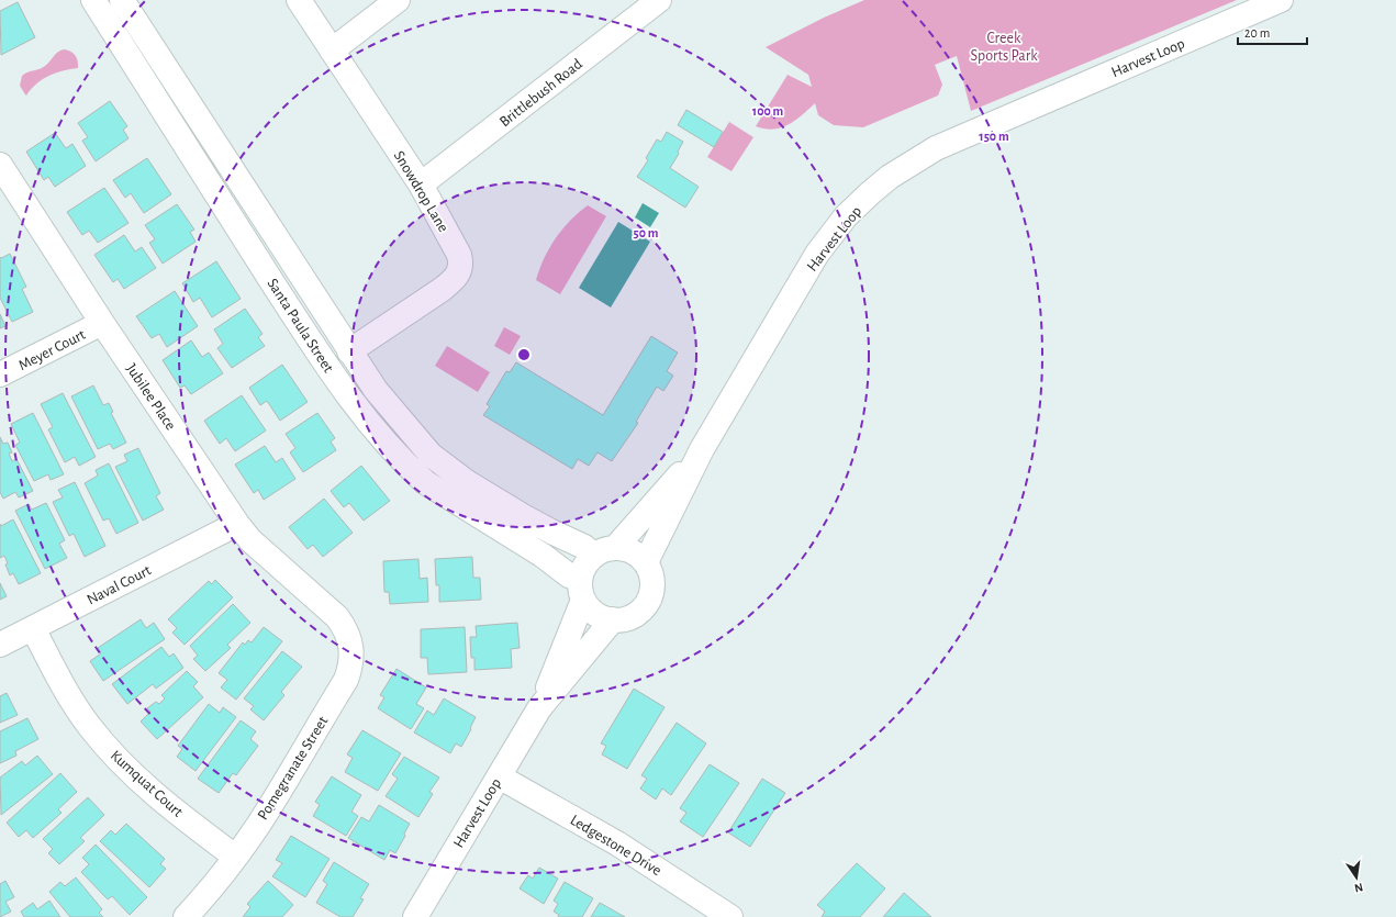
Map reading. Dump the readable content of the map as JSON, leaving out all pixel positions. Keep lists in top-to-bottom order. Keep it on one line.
{"streets":{"street":["Harvest Loop","Brittlebush Road","Snowdrop Lane","Santa Paula Street","Meyer Court","Jubilee Place","Naval Court","Pomegranate Street","Kumquat Court","Ledgestone Drive"]},"crossings":[["Harvest Loop","Santa Paula Street"],["Harvest Loop","Ledgestone Drive"],["Brittlebush Road","Snowdrop Lane"],["Snowdrop Lane","Santa Paula Street"],["Meyer Court","Jubilee Place"],["Jubilee Place","Naval Court"],["Jubilee Place","Pomegranate Street"],["Naval Court","Kumquat Court"],["Pomegranate Street","Kumquat Court"]],"parks":["Creek Sports Park"],"scale_bar":"20 m","north":"bottom","rings":["100 m","150 m","50 m"]}
